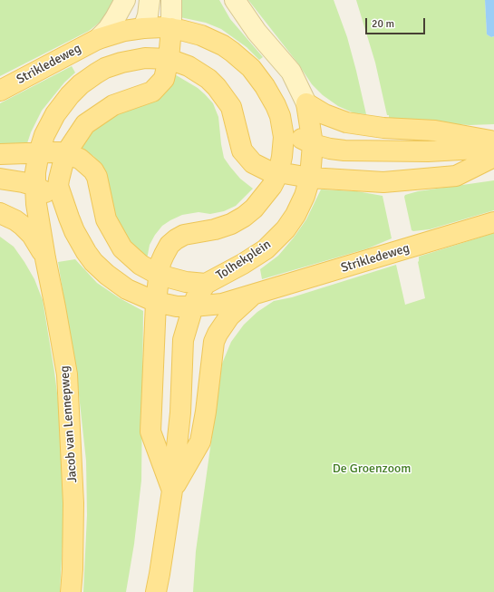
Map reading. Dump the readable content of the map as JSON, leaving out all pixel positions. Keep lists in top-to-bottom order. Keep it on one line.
{"streets":{"main road":["Strikledeweg","Tolhekplein","Jacob van Lennepweg"]},"parks":["De Groenzoom"],"scale_bar":"20 m"}
